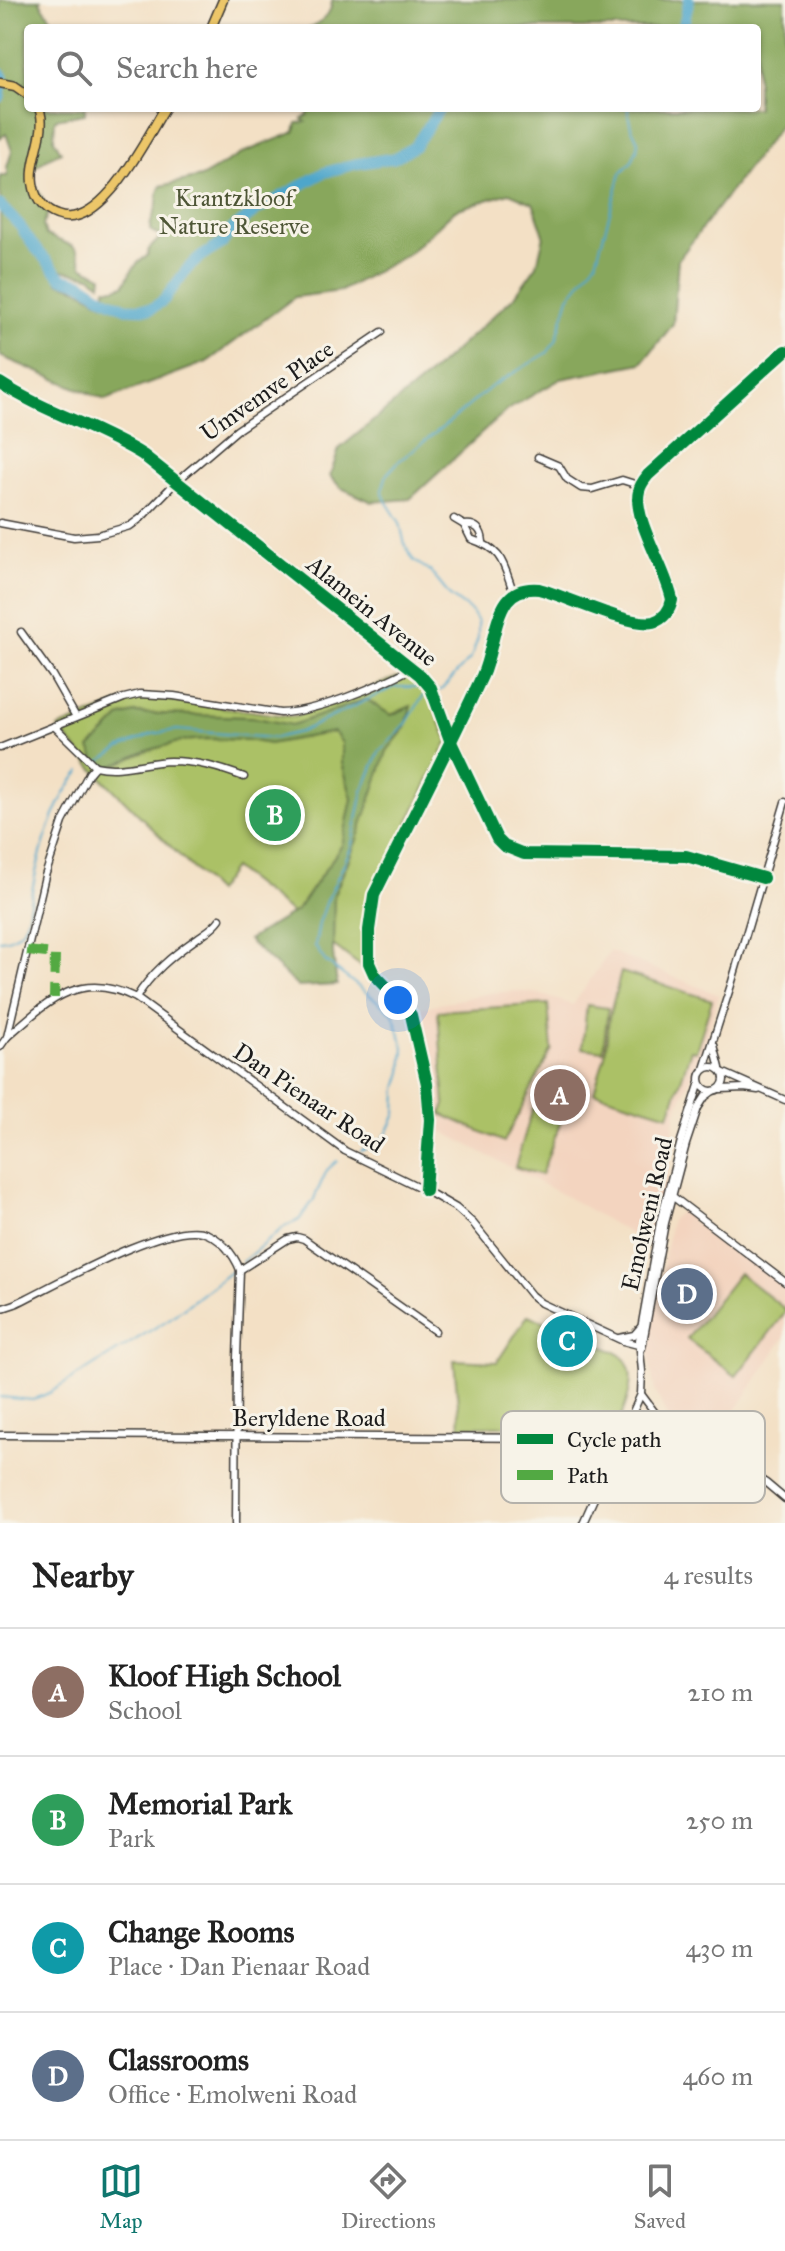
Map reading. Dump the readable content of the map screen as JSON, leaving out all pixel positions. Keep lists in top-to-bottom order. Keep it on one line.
{"streets":{"street":["Umvemve Place","Alamein Avenue","Dan Pienaar Road","Emolweni Road","Beryldene Road"]},"crossings":[["Umvemve Place","Alamein Avenue"],["Dan Pienaar Road","Emolweni Road"]],"parks":["Krantzkloof Nature Reserve"],"legend":["Cycle path","Path"],"page":{"search":"Search here","pins":["B","A","D","C"],"heading":["Nearby","4 results"],"list":[{"mark":"A","name":"Kloof High School","note":"School","value":"210 m"},{"mark":"B","name":"Memorial Park","note":"Park","value":"250 m"},{"mark":"C","name":"Change Rooms","note":"Place · Dan Pienaar Road","value":"430 m"},{"mark":"D","name":"Classrooms","note":"Office · Emolweni Road","value":"460 m"}],"nav":["Map","Directions","Saved"]}}
